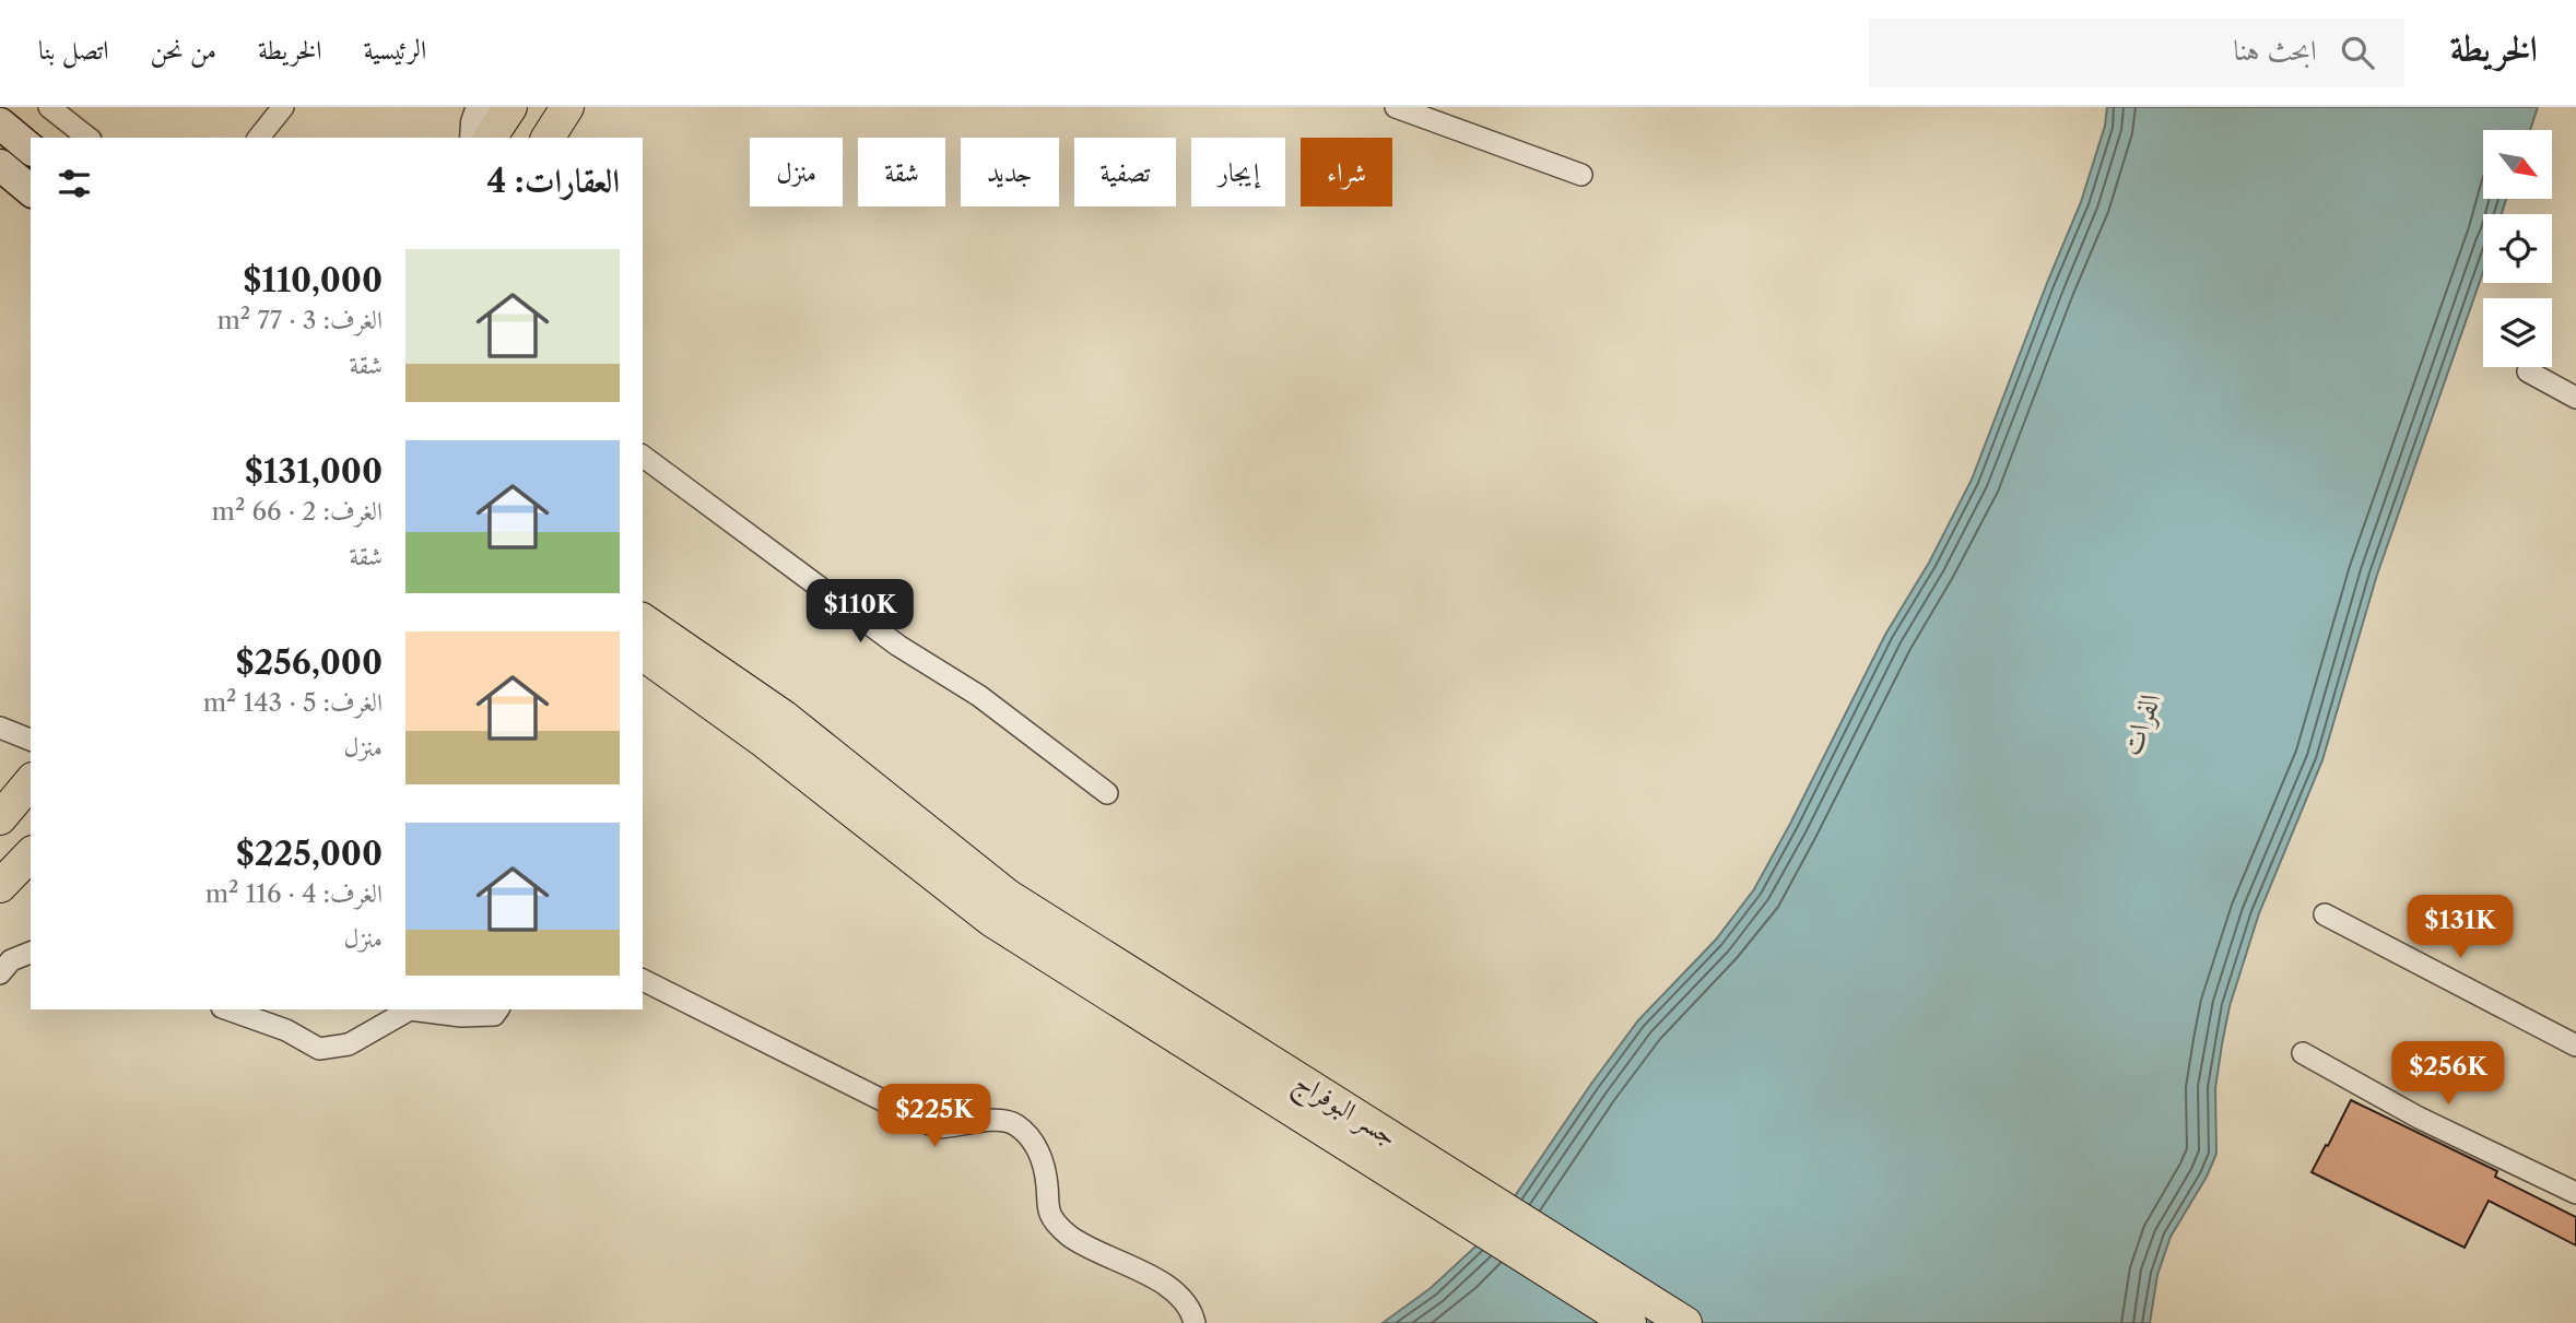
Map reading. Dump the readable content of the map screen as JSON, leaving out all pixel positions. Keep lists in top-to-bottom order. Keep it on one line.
{"streets":{"main road":["جسر البوفراج"]},"water":["الفرات"],"north":"bottom right","page":{"header":"الخريطة","search":"ابحث هنا","nav":["الرئيسية","الخريطة","من نحن","اتصل بنا"],"chip":["شراء","إيجار","تصفية","جديد","شقة","منزل"],"heading":"العقارات: 4","list":[{"name":"$110,000","note":"الغرف: 3 · 77 m² · شقة"},{"name":"$131,000","note":"الغرف: 2 · 66 m² · شقة"},{"name":"$256,000","note":"الغرف: 5 · 143 m² · منزل"},{"name":"$225,000","note":"الغرف: 4 · 116 m² · منزل"}],"price":["$110K","$131K","$256K","$225K"]}}
